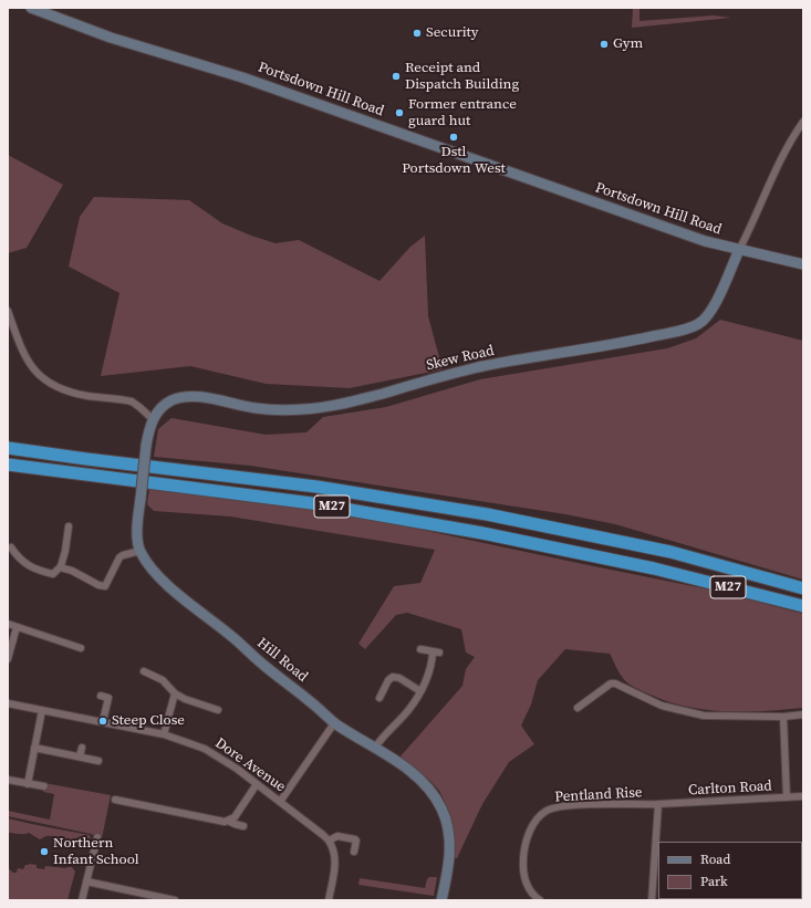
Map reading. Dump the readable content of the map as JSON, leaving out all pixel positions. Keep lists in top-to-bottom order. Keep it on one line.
{"streets":{"highway":["M27"],"street":["Portsdown Hill Road","Skew Road","Hill Road","Dore Avenue","Carlton Road","Pentland Rise"]},"crossings":[["Portsdown Hill Road","Skew Road"],["Skew Road","Hill Road"],["Carlton Road","Pentland Rise"]],"places":["Security","Gym","Receipt and Dispatch Building","Former entrance guard hut","Dstl Portsdown West","Steep Close","Northern Infant School"],"legend":["Road","Park"]}
